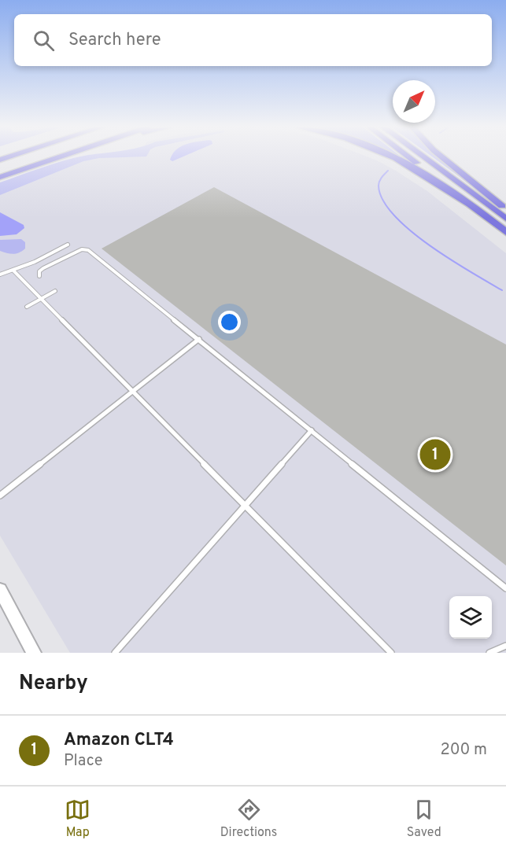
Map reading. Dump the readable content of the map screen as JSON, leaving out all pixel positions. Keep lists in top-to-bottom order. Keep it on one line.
{"north":"top right","page":{"search":"Search here","pins":"1","heading":"Nearby","list":[{"mark":"1","name":"Amazon CLT4","note":"Place","value":"200 m"}],"nav":["Map","Directions","Saved"]}}
